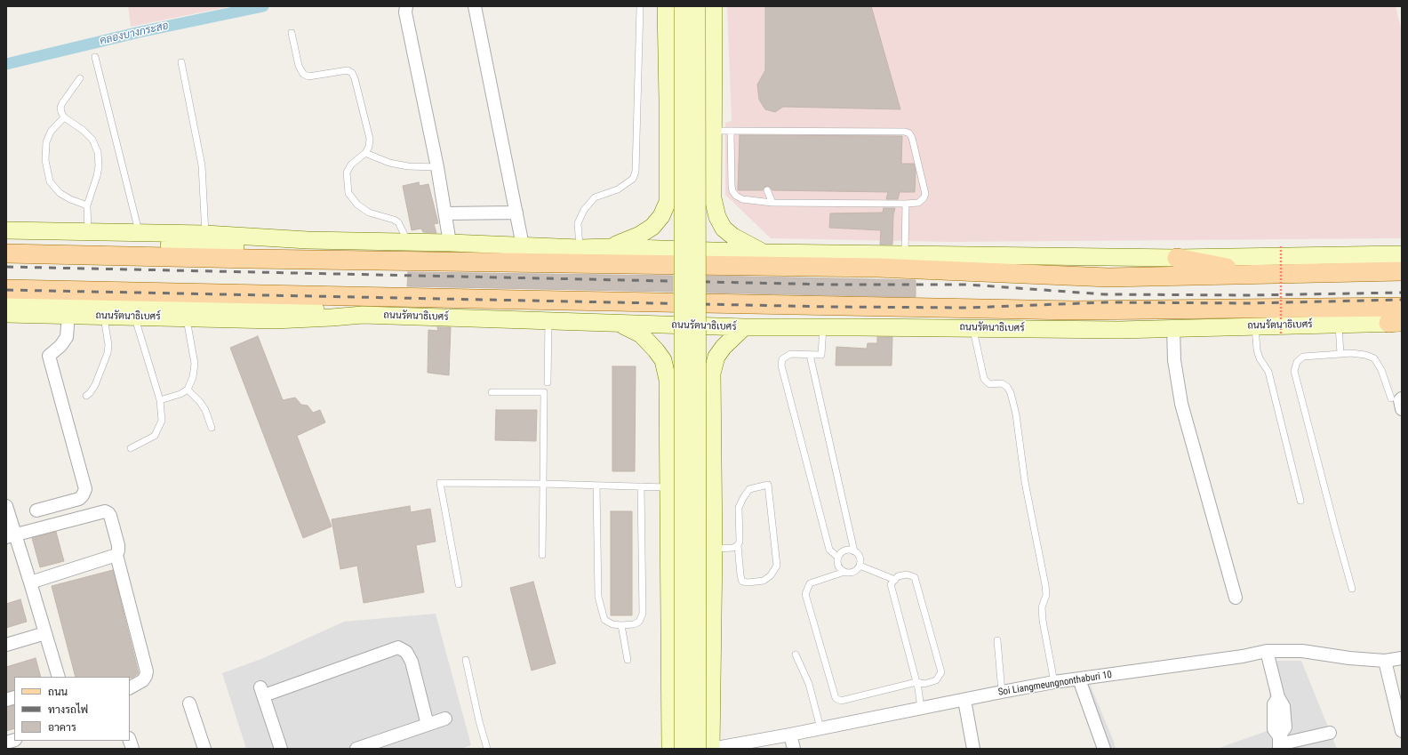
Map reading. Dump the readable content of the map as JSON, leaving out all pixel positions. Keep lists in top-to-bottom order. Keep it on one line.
{"streets":{"main road":["ถนนรัตนาธิเบศร์"],"street":["Soi Liangmeungnonthaburi 10"]},"water":["คลองบางกระสอ"],"legend":["ถนน","ทางรถไฟ","อาคาร"]}
